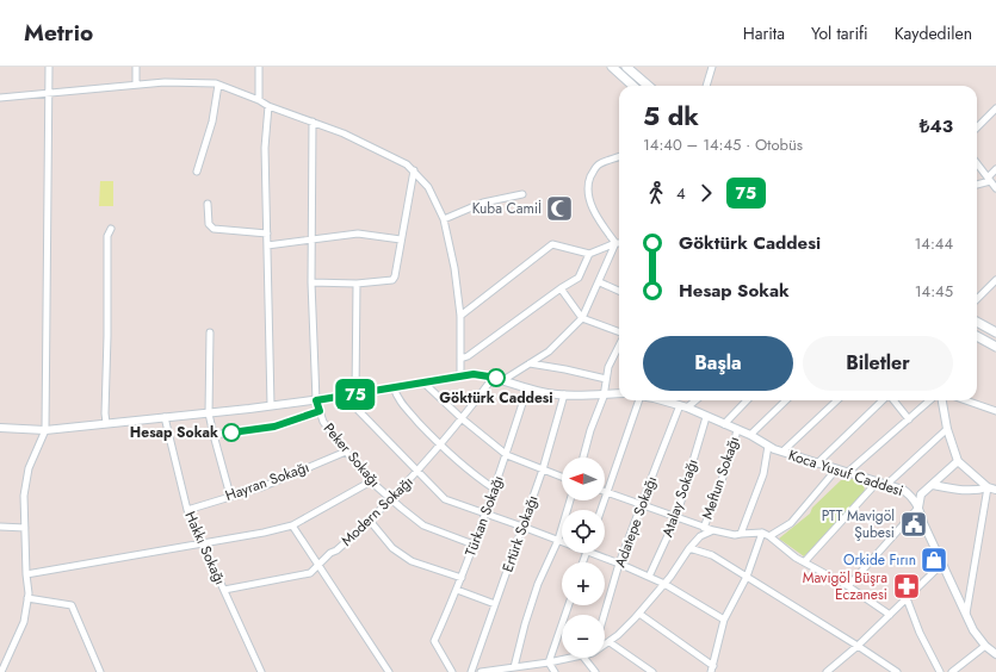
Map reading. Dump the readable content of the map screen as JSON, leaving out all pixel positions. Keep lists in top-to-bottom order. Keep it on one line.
{"streets":{"street":["Peker Sokağı","Koca Yusuf Caddesi","Meftun Sokağı","Hayran Sokağı","Atalay Sokağı","Modern Sokağı","Türkan Sokağı","Adatepe Sokağı","Ertürk Sokağı","Hakkı Sokağı"]},"crossings":[["Peker Sokağı","Hayran Sokağı"],["Peker Sokağı","Modern Sokağı"],["Peker Sokağı","Türkan Sokağı"],["Koca Yusuf Caddesi","Meftun Sokağı"],["Koca Yusuf Caddesi","Atalay Sokağı"],["Koca Yusuf Caddesi","Adatepe Sokağı"],["Hayran Sokağı","Hakkı Sokağı"],["Modern Sokağı","Hakkı Sokağı"]],"places":{"mosque":["Kuba Camiİ"],"other":["Göktürk Caddesi","Hesap Sokak"],"public building":["PTT Mavigöl Şubesi"],"shop":["Orkide Fırın"],"pharmacy":["Mavigöl Büşra Eczanesi"]},"lines":["bus line 75"],"north":"left","page":{"header":"Metrio","nav":["Harita","Yol tarifi","Kaydedilen"],"on_map":"75","heading":["5 dk","14:40 – 14:45 · Otobüs","₺43"],"legs":["4","75"],"list":[{"name":"Göktürk Caddesi","value":"14:44"},{"name":"Hesap Sokak","value":"14:45"}],"buttons":["Başla","Biletler"],"map_buttons":["+","−"]}}
